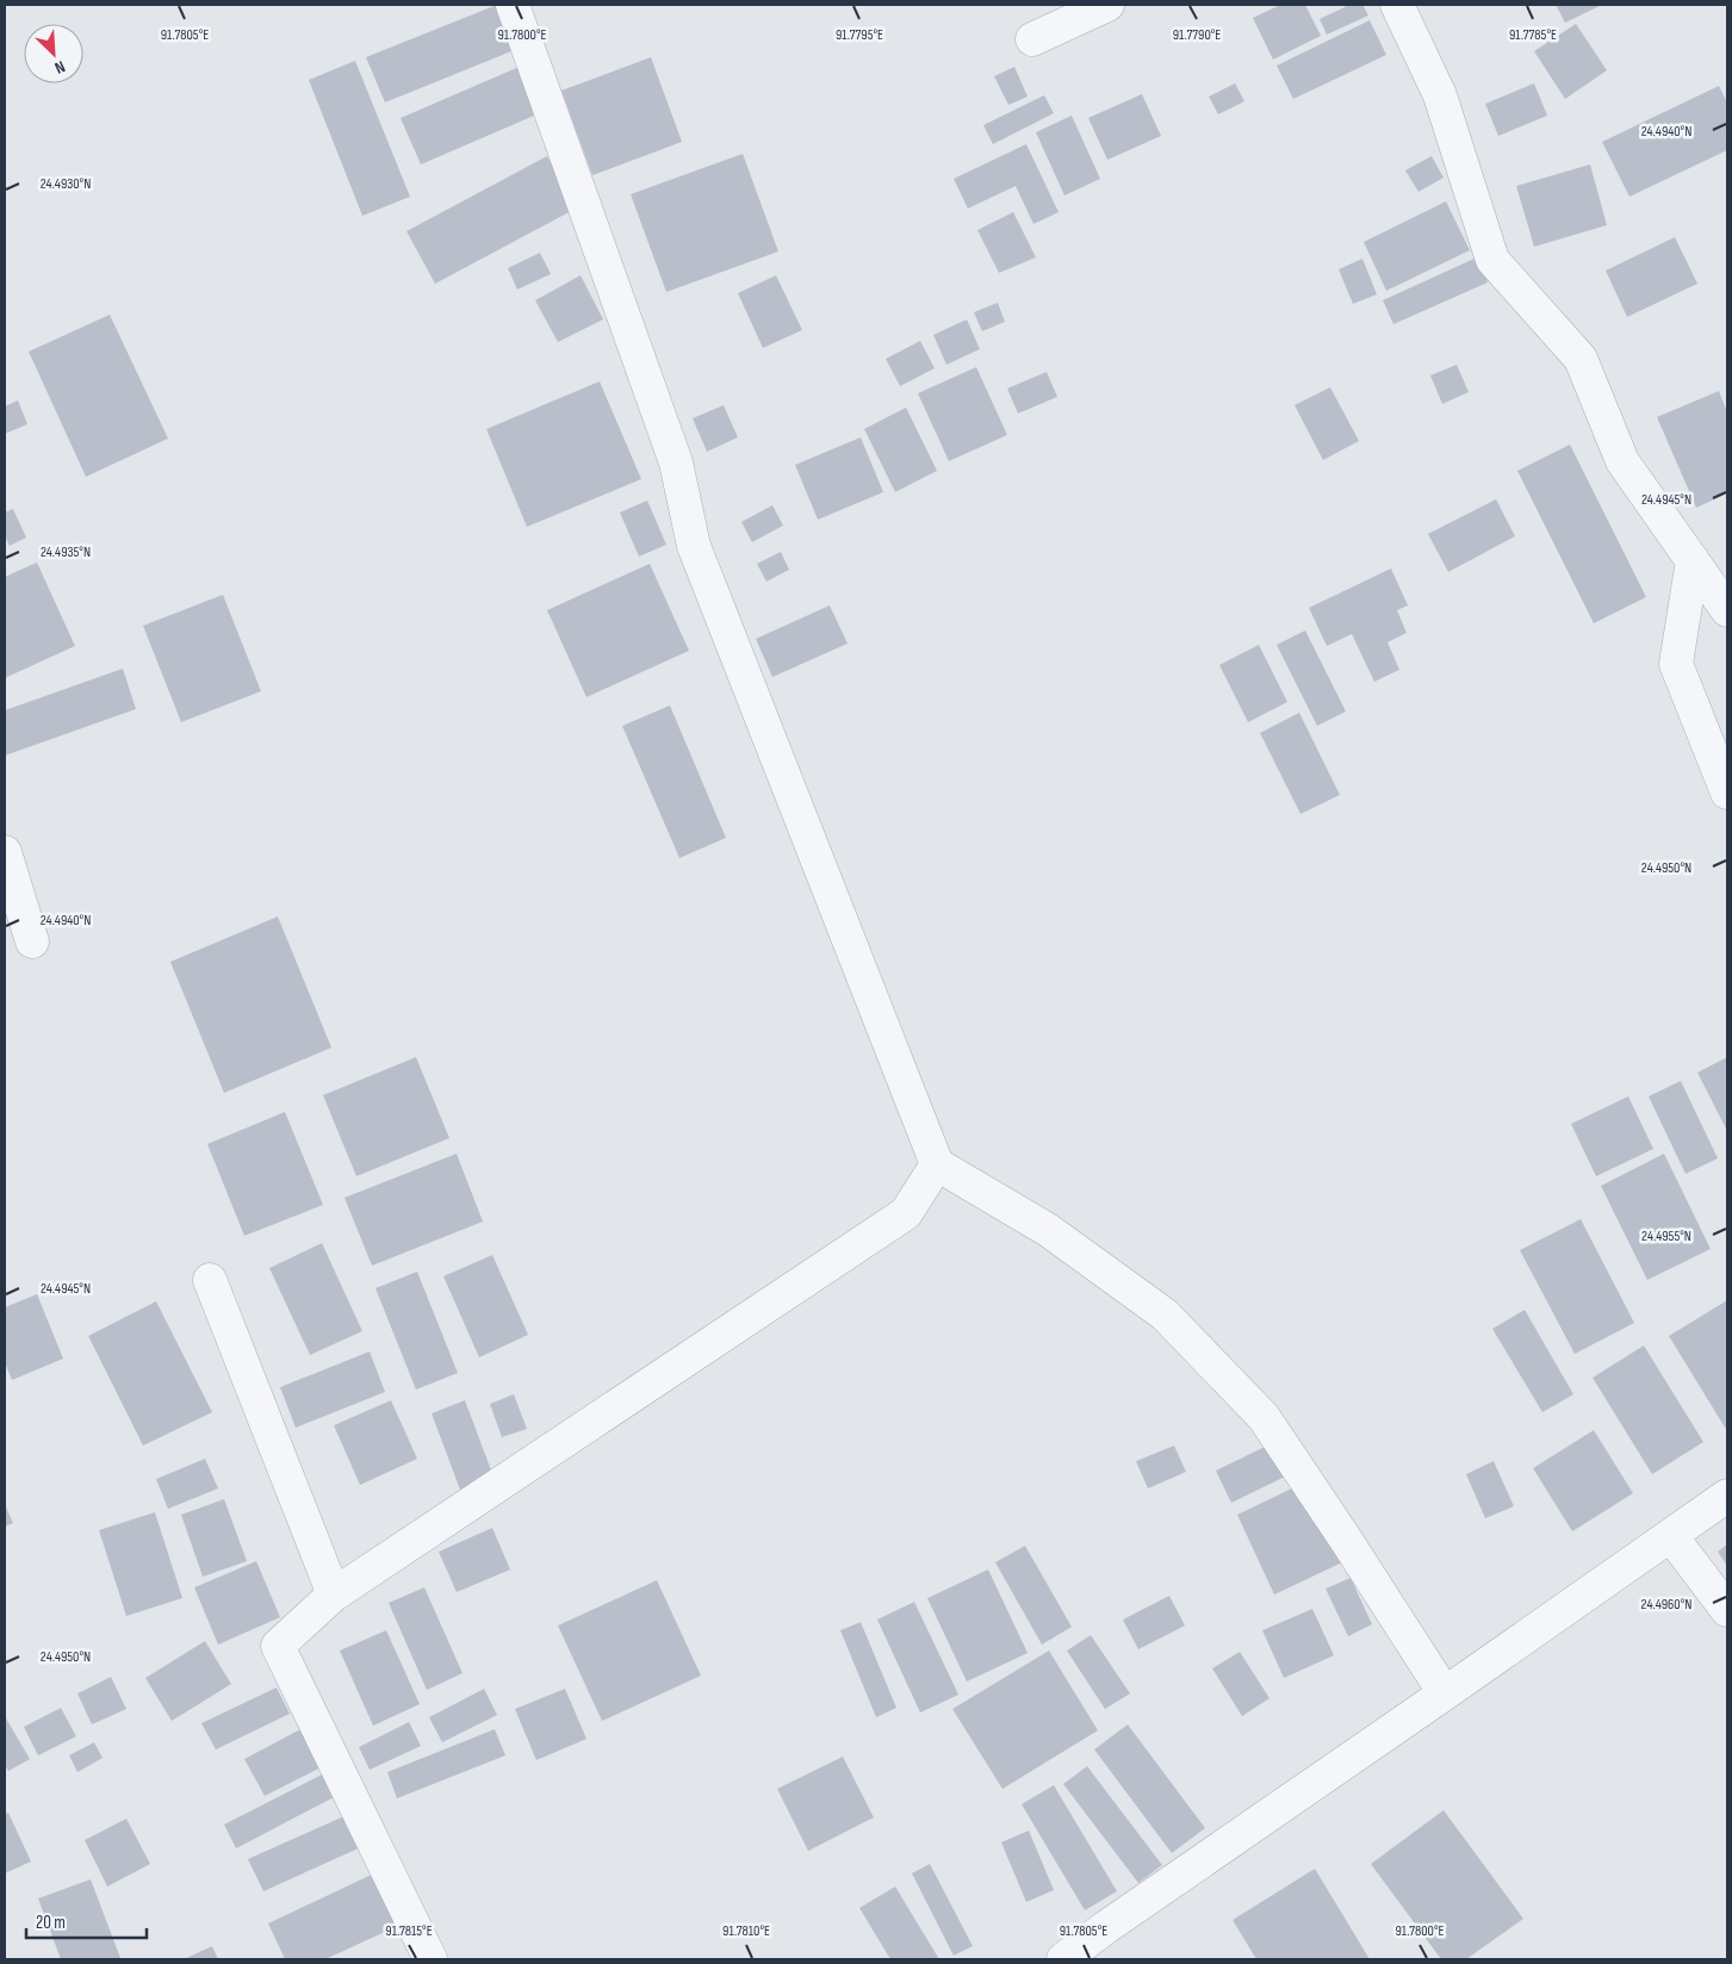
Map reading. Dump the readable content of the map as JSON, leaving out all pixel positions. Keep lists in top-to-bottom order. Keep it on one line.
{"scale_bar":"20 m","north":"bottom right","coordinates":["91.7805°E","91.7800°E","91.7795°E","91.7790°E","91.7785°E","24.4940°N","24.4930°N","24.4945°N","24.4935°N","24.4950°N","24.4955°N","24.4960°N","91.7815°E","91.7810°E"]}
